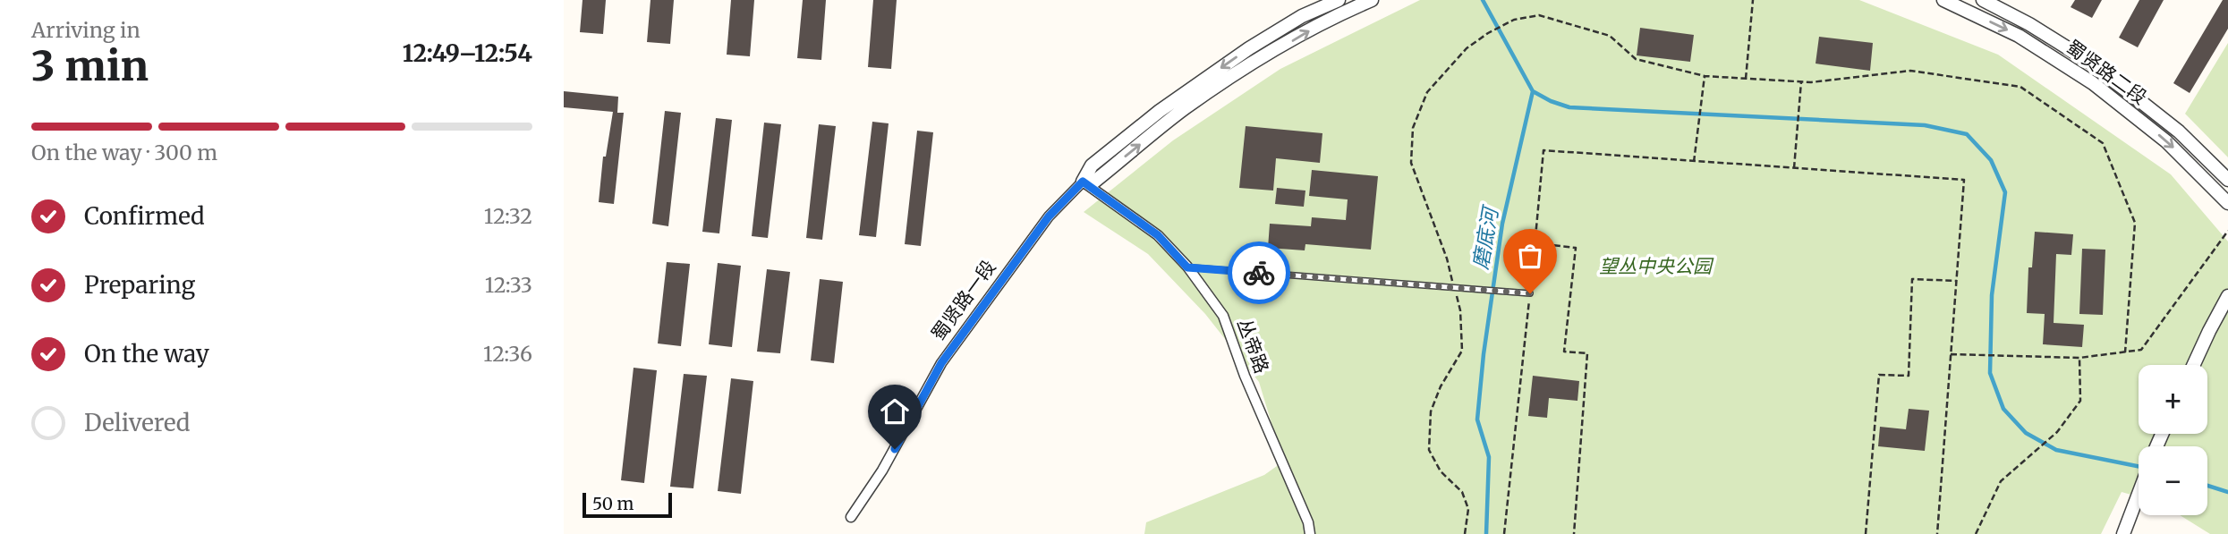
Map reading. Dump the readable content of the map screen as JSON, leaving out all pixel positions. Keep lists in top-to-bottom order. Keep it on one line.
{"streets":{"street":["蜀贤路二段","蜀贤路一段","丛帝路"]},"crossings":[["蜀贤路一段","丛帝路"]],"water":["磨底河"],"parks":["望丛中央公园"],"scale_bar":"50 m","page":{"heading":["3 min","Arriving in","12:49–12:54"],"bar":"On the way · 300 m","list":[["Confirmed","12:32"],["Preparing","12:33"],["On the way","12:36"],"Delivered"],"map_buttons":["+","−"],"scale":"50 m"}}
